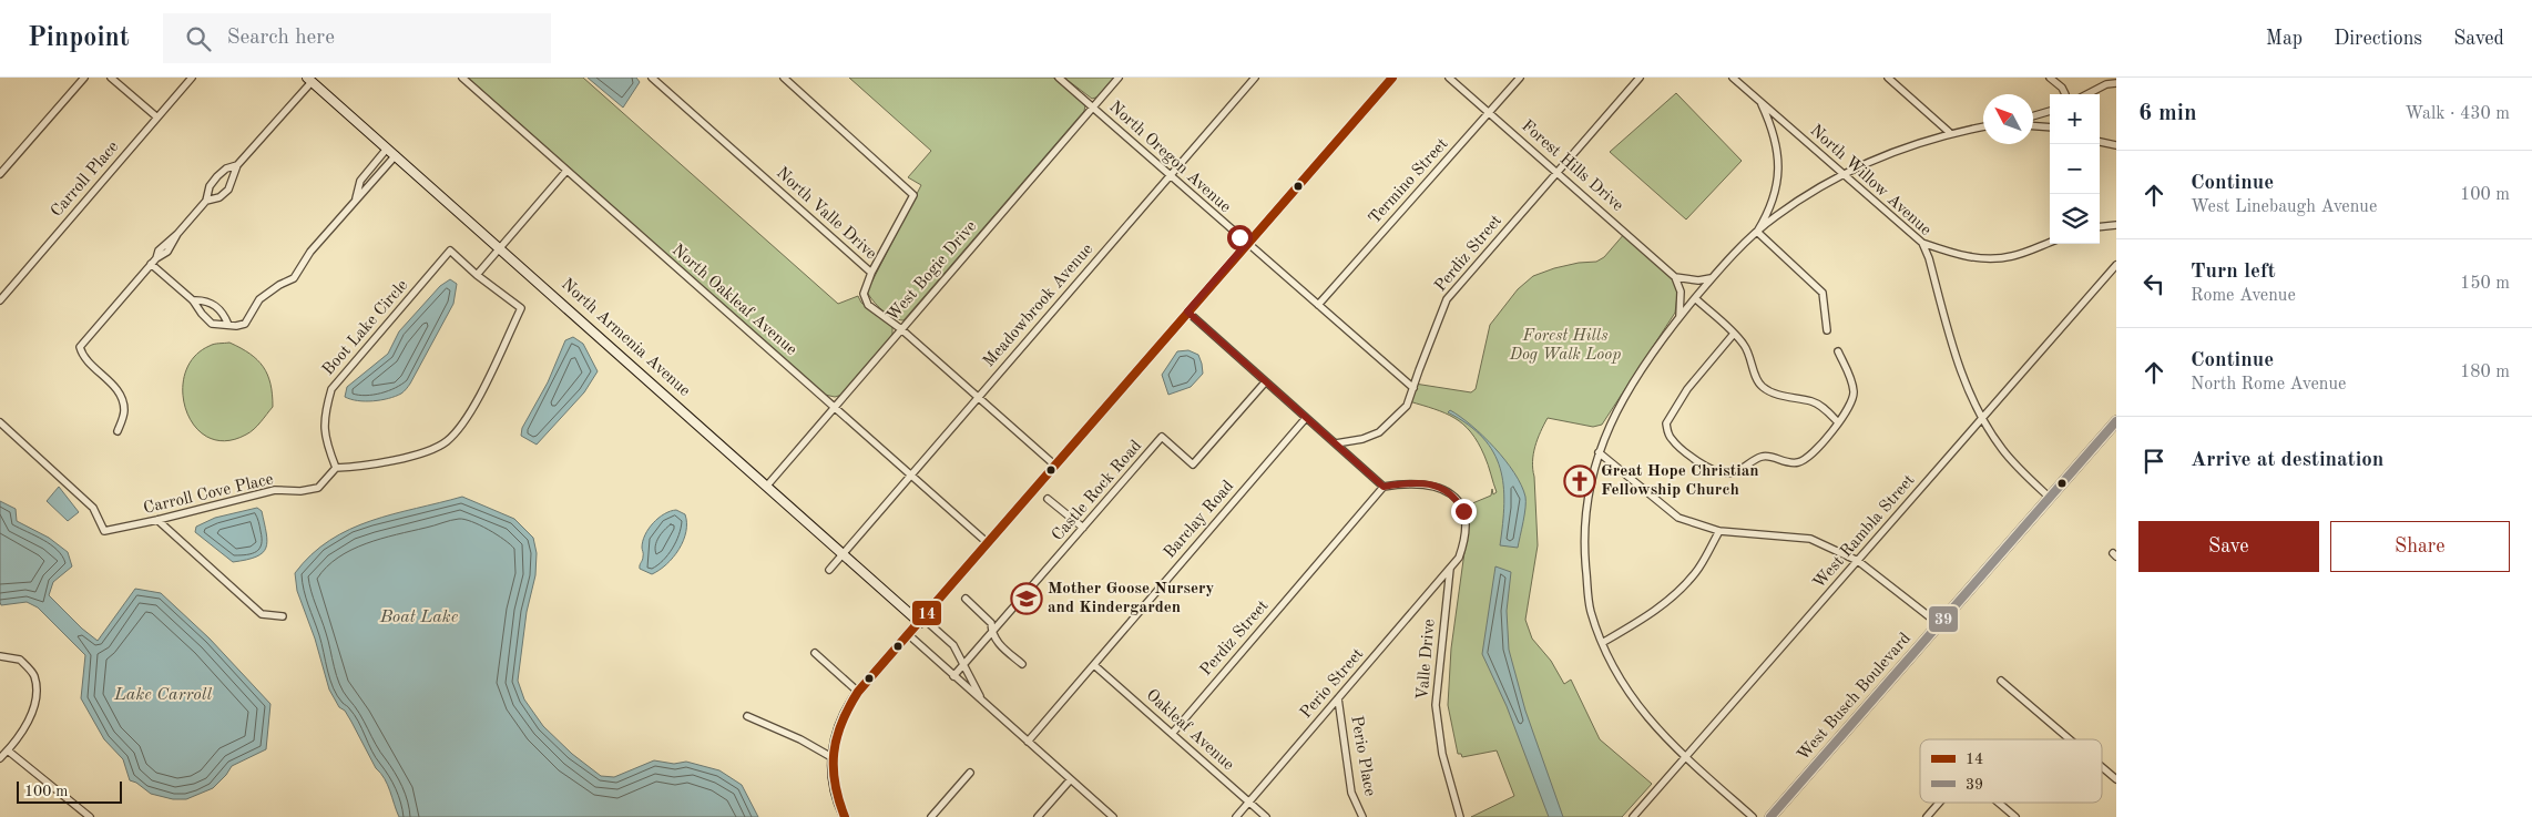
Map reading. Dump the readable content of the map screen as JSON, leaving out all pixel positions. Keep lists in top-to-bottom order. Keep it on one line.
{"streets":{"main road":["North Armenia Avenue","West Busch Boulevard"],"street":["North Oregon Avenue","Forest Hills Drive","Carroll Place","North Willow Avenue","Termino Street","North Valle Drive","Perdiz Street","West Bogie Drive","North Oakleaf Avenue","Meadowbrook Avenue","Boot Lake Circle","Castle Rock Road","Carroll Cove Place","Barclay Road","West Rambla Street","Valle Drive","Perio Street","Oakleaf Avenue","Perio Place"]},"crossings":[["North Oregon Avenue","Termino Street"],["North Oregon Avenue","Perdiz Street"],["North Oregon Avenue","West Bogie Drive"],["North Oregon Avenue","Meadowbrook Avenue"],["Forest Hills Drive","Termino Street"],["Forest Hills Drive","Perdiz Street"],["North Willow Avenue","West Rambla Street"],["North Willow Avenue","West Busch Boulevard"],["North Valle Drive","West Bogie Drive"],["North Valle Drive","Meadowbrook Avenue"],["Perdiz Street","Oakleaf Avenue"],["West Bogie Drive","North Oakleaf Avenue"],["West Bogie Drive","North Armenia Avenue"],["North Oakleaf Avenue","Meadowbrook Avenue"],["Meadowbrook Avenue","North Armenia Avenue"],["Boot Lake Circle","Carroll Cove Place"],["Barclay Road","Oakleaf Avenue"],["Valle Drive","Perio Street"],["Perio Street","Oakleaf Avenue"],["Perio Street","Perio Place"]],"water":["Boat Lake","Lake Carroll"],"parks":["Forest Hills Dog Walk Loop"],"places":{"church":["Great Hope Christian Fellowship Church"],"school or university":["Mother Goose Nursery and Kindergarden"]},"lines":["transit line 14","transit line 39"],"legend":["14","39"],"scale_bar":"100 m","north":"top left","page":{"header":"Pinpoint","search":"Search here","nav":["Map","Directions","Saved"],"heading":["6 min","Walk · 430 m"],"map_buttons":["+","−"],"list":[["Continue","West Linebaugh Avenue","100 m"],["Turn left","Rome Avenue","150 m"],["Continue","North Rome Avenue","180 m"],"Arrive at destination"],"buttons":["Save","Share"],"scale":"100 m"}}
